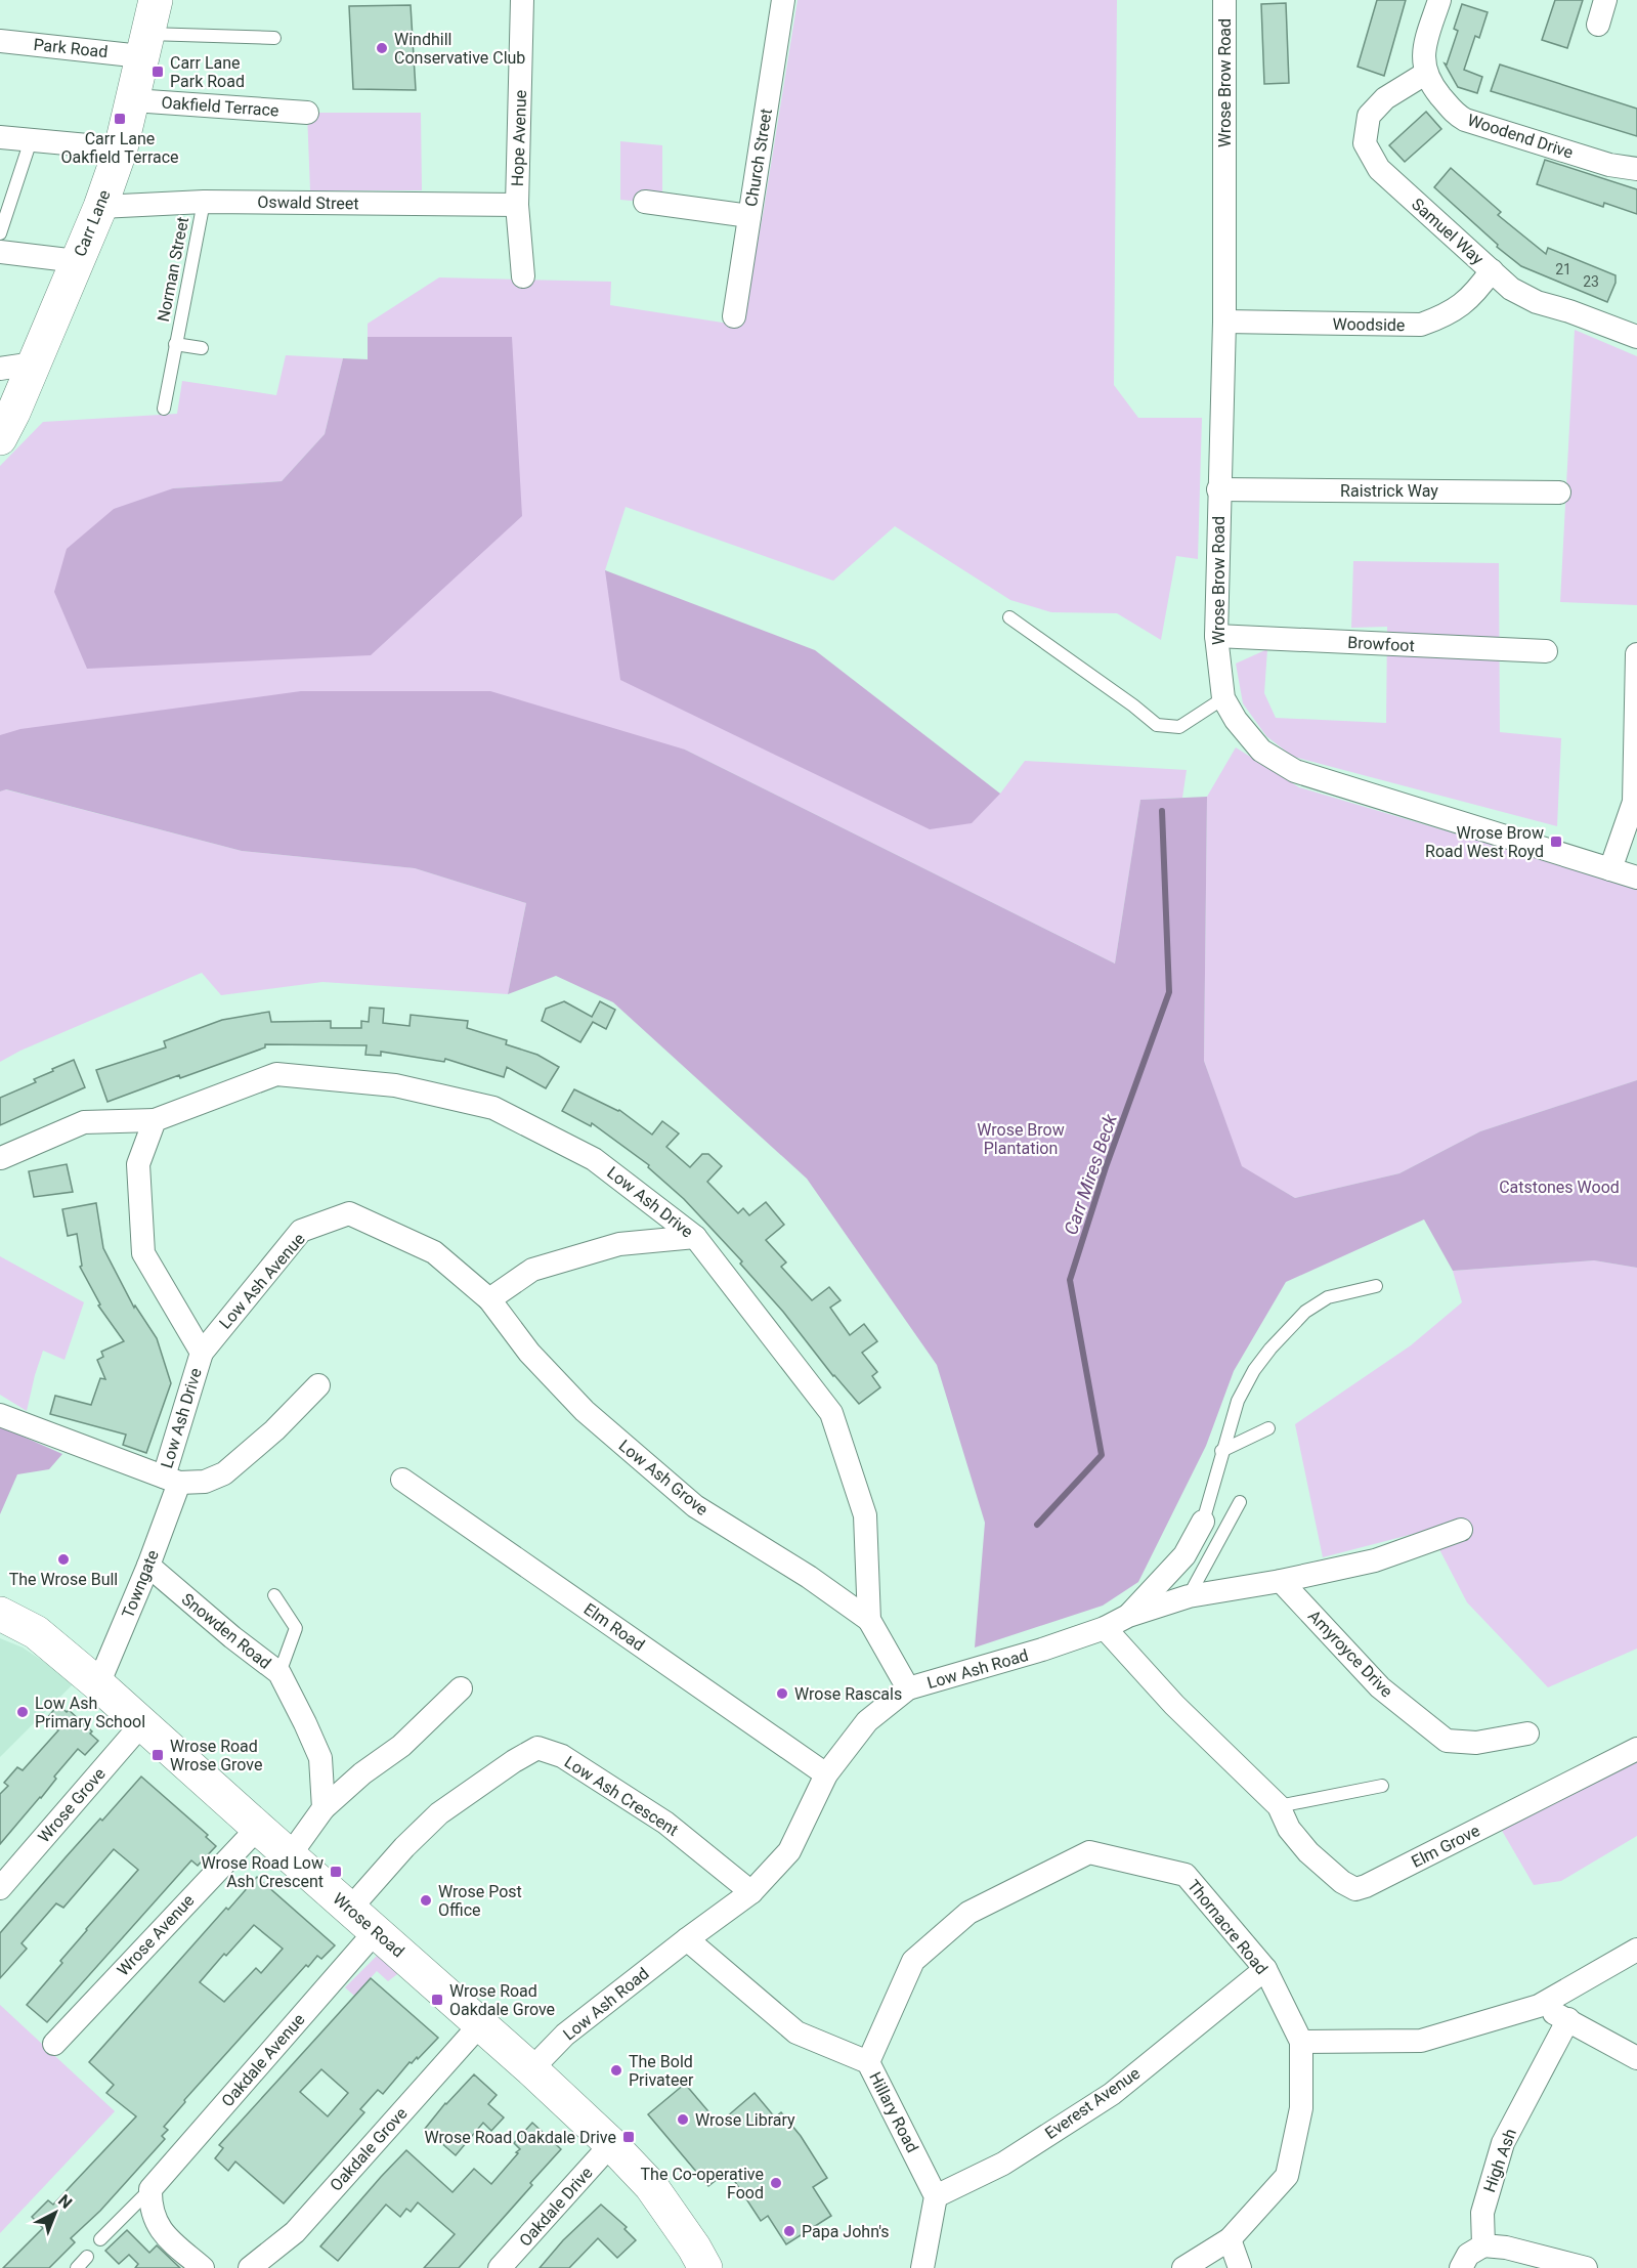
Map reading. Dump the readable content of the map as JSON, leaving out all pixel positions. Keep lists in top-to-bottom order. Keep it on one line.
{"streets":{"street":["Park Road","Wrose Brow Road","Oakfield Terrace","Woodend Drive","Hope Avenue","Church Street","Oswald Street","Carr Lane","Samuel Way","Woodside","Raistrick Way","Browfoot","Low Ash Drive","Low Ash Avenue","Low Ash Grove","Towngate","Elm Road","Snowden Road","Amyroyce Drive","Low Ash Road","Low Ash Crescent","Wrose Grove","Elm Grove","Wrose Road","Thornacre Road","Wrose Avenue","Oakdale Avenue","Everest Avenue","Hillary Road","Oakdale Grove","High Ash","Oakdale Drive"],"lane":["Norman Street"]},"crossings":[["Park Road","Carr Lane"],["Wrose Brow Road","Woodside"],["Wrose Brow Road","Raistrick Way"],["Wrose Brow Road","Browfoot"],["Oakfield Terrace","Carr Lane"],["Woodend Drive","Samuel Way"],["Hope Avenue","Oswald Street"],["Oswald Street","Carr Lane"],["Oswald Street","Norman Street"],["Samuel Way","Woodside"],["Low Ash Drive","Low Ash Avenue"],["Low Ash Drive","Low Ash Grove"],["Low Ash Drive","Towngate"],["Low Ash Drive","Low Ash Road"],["Low Ash Avenue","Low Ash Grove"],["Towngate","Snowden Road"],["Towngate","Wrose Road"],["Elm Road","Low Ash Road"],["Amyroyce Drive","Low Ash Road"],["Low Ash Road","Low Ash Crescent"],["Low Ash Road","Elm Grove"],["Low Ash Road","Wrose Road"],["Low Ash Road","Hillary Road"],["Low Ash Crescent","Wrose Road"],["Wrose Grove","Wrose Road"],["Wrose Road","Wrose Avenue"],["Wrose Road","Oakdale Avenue"],["Wrose Road","Oakdale Grove"],["Wrose Road","Oakdale Drive"],["Thornacre Road","Everest Avenue"],["Thornacre Road","Hillary Road"],["Everest Avenue","Hillary Road"]],"water":["Carr Mires Beck"],"parks":["Wrose Brow Plantation","Catstones Wood"],"places":{"other":["Windhill Conservative Club","The Wrose Bull","Wrose Rascals","Low Ash Primary School","Wrose Post Office","The Bold Privateer","Wrose Library","The Co-operative Food","Papa John's"],"transit":["Carr Lane Park Road","Carr Lane Oakfield Terrace","Wrose Brow Road West Royd","Wrose Road Wrose Grove","Wrose Road Low Ash Crescent","Wrose Road Oakdale Grove","Wrose Road Oakdale Drive"]},"house_numbers":["21","23"],"north":"top right"}
